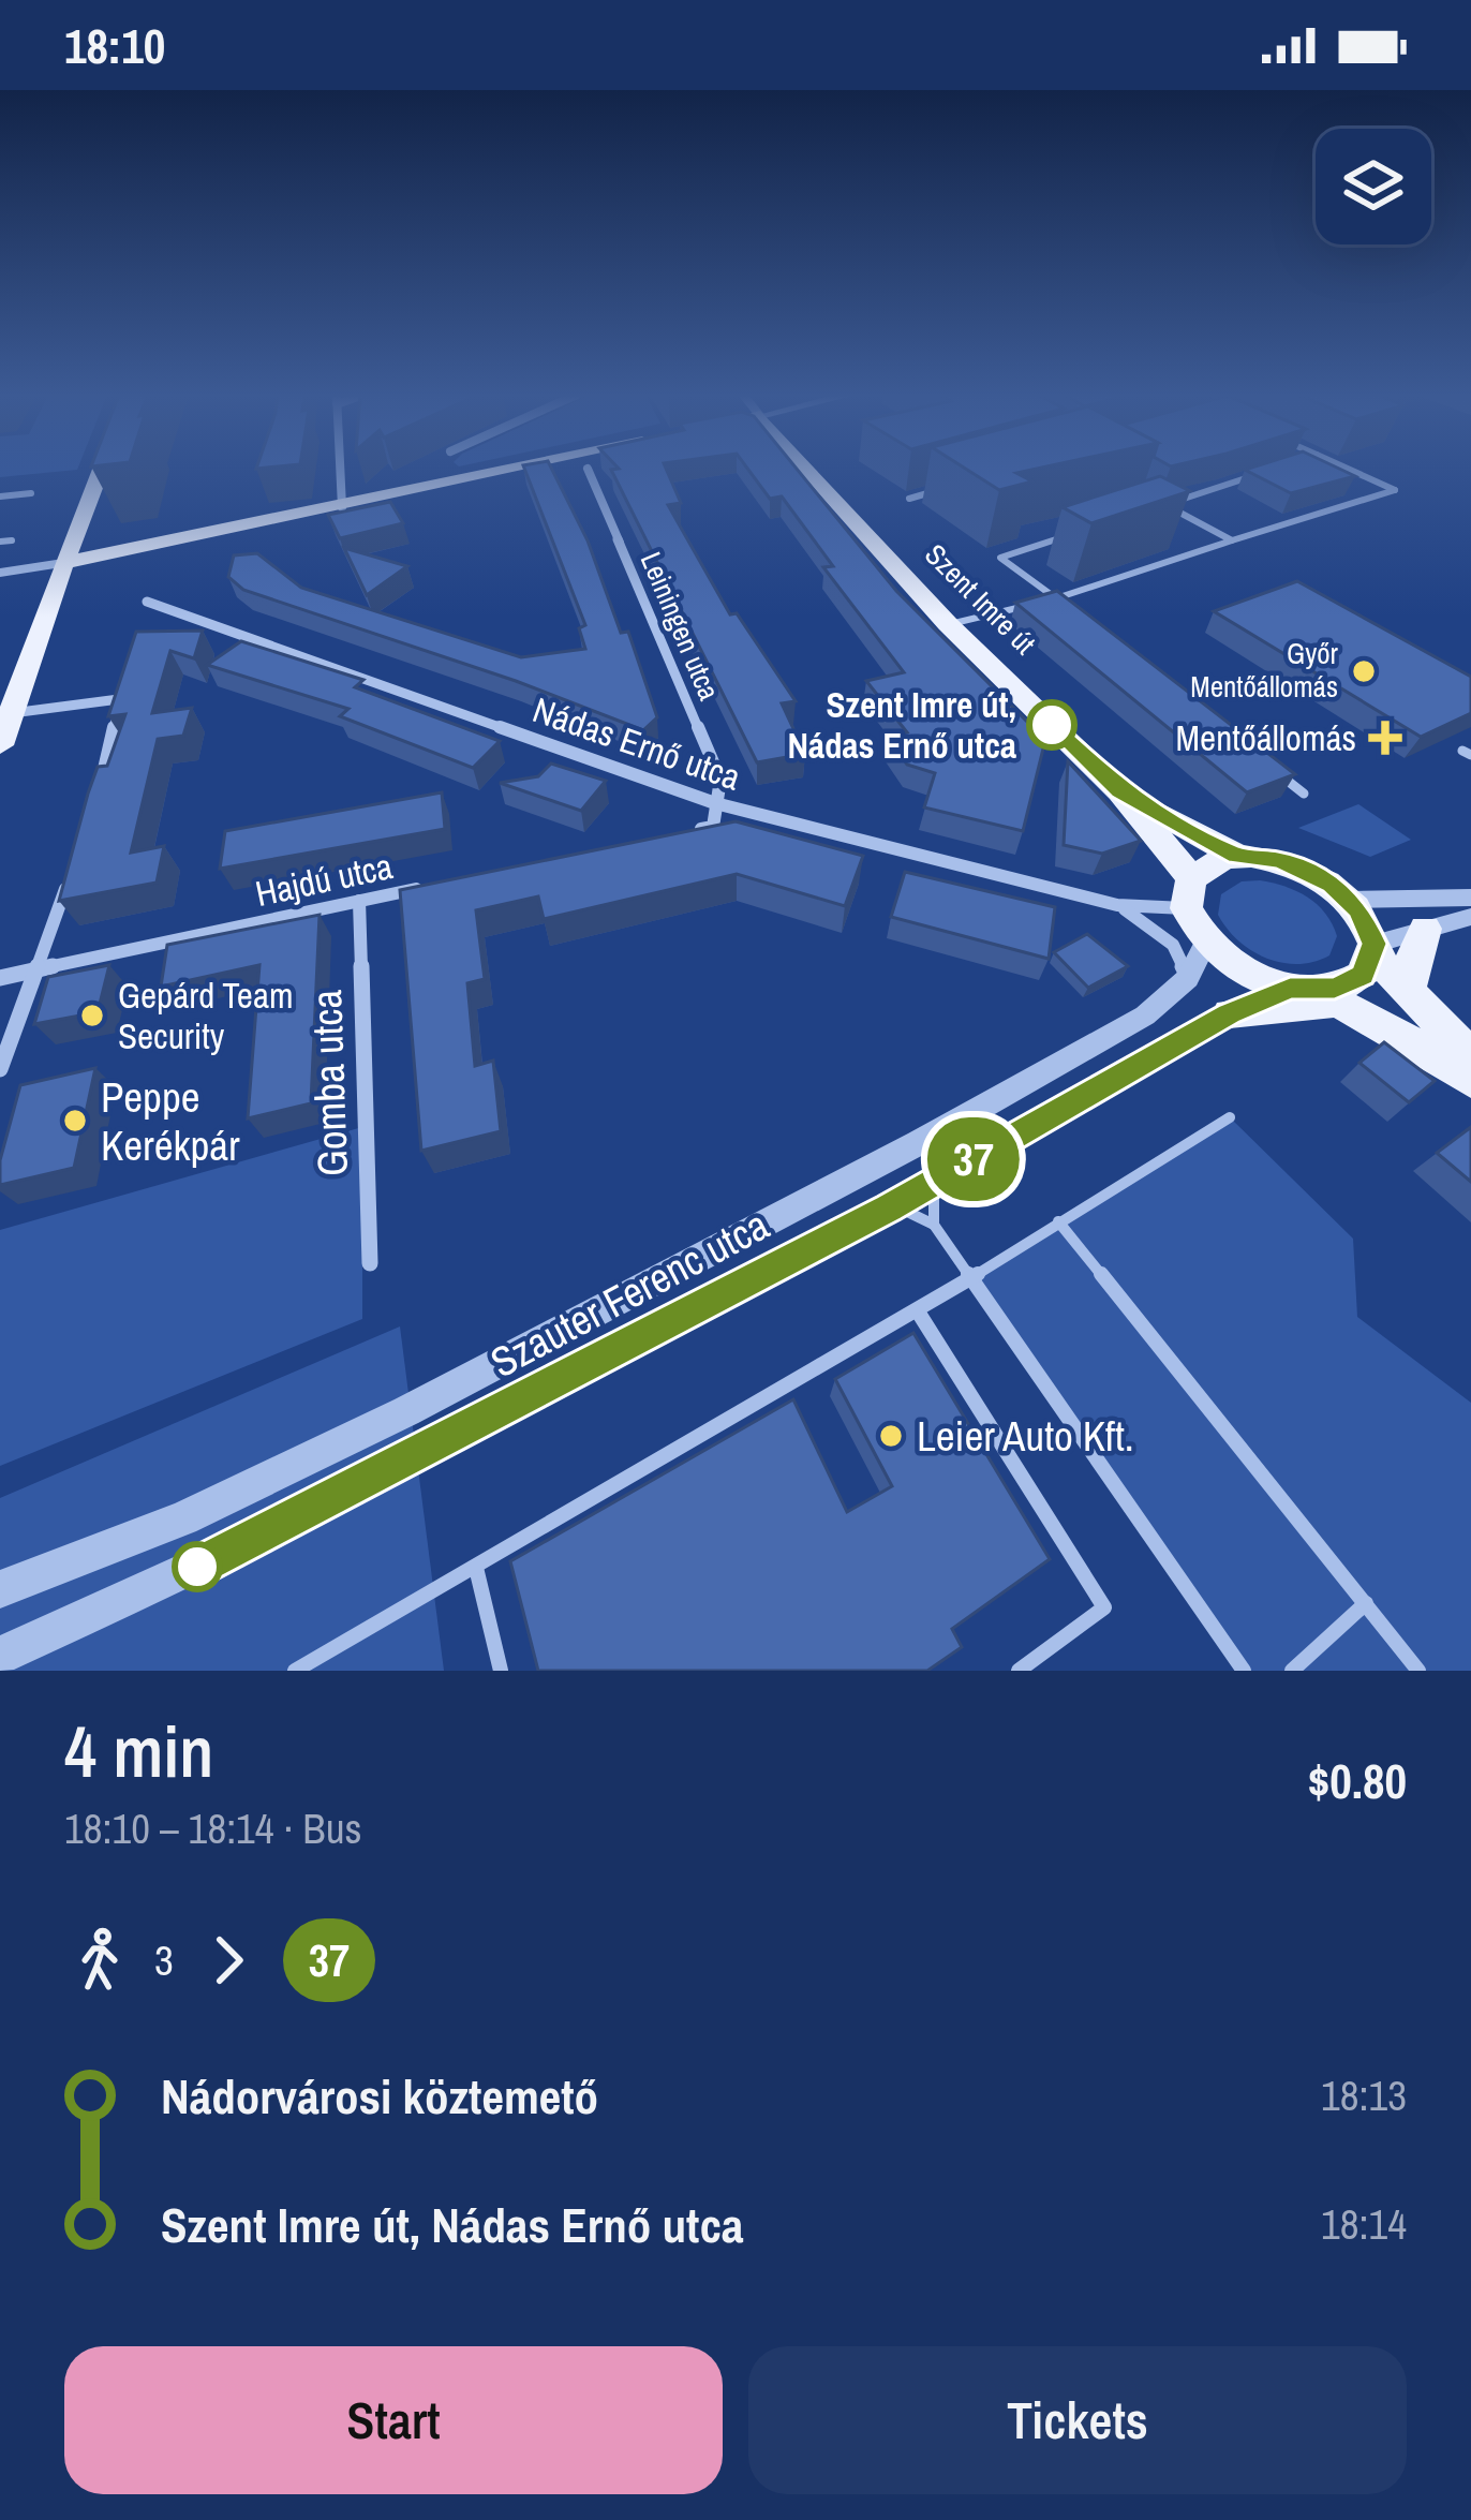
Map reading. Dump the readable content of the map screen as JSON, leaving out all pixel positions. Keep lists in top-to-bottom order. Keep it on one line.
{"streets":{"main road":["Szent Imre út"],"street":["Leiningen utca","Nádas Ernő utca","Hajdú utca","Gomba utca","Szauter Ferenc utca"]},"crossings":[["Szent Imre út","Nádas Ernő utca"],["Szent Imre út","Szauter Ferenc utca"],["Leiningen utca","Nádas Ernő utca"],["Nádas Ernő utca","Szauter Ferenc utca"],["Hajdú utca","Gomba utca"]],"places":{"other":["Győr Mentőállomás","Szent Imre út, Nádas Ernő utca","Gepárd Team Security","Peppe Kerékpár","Leier Auto Kft."],"health":["Mentőállomás"]},"lines":["bus line 37"],"page":{"status":"18:10","on_map":"37","heading":["4 min","18:10 – 18:14 · Bus","$0.80"],"legs":["3","37"],"list":[{"name":"Nádorvárosi köztemető","value":"18:13"},{"name":"Szent Imre út, Nádas Ernő utca","value":"18:14"}],"buttons":["Start","Tickets"]}}
